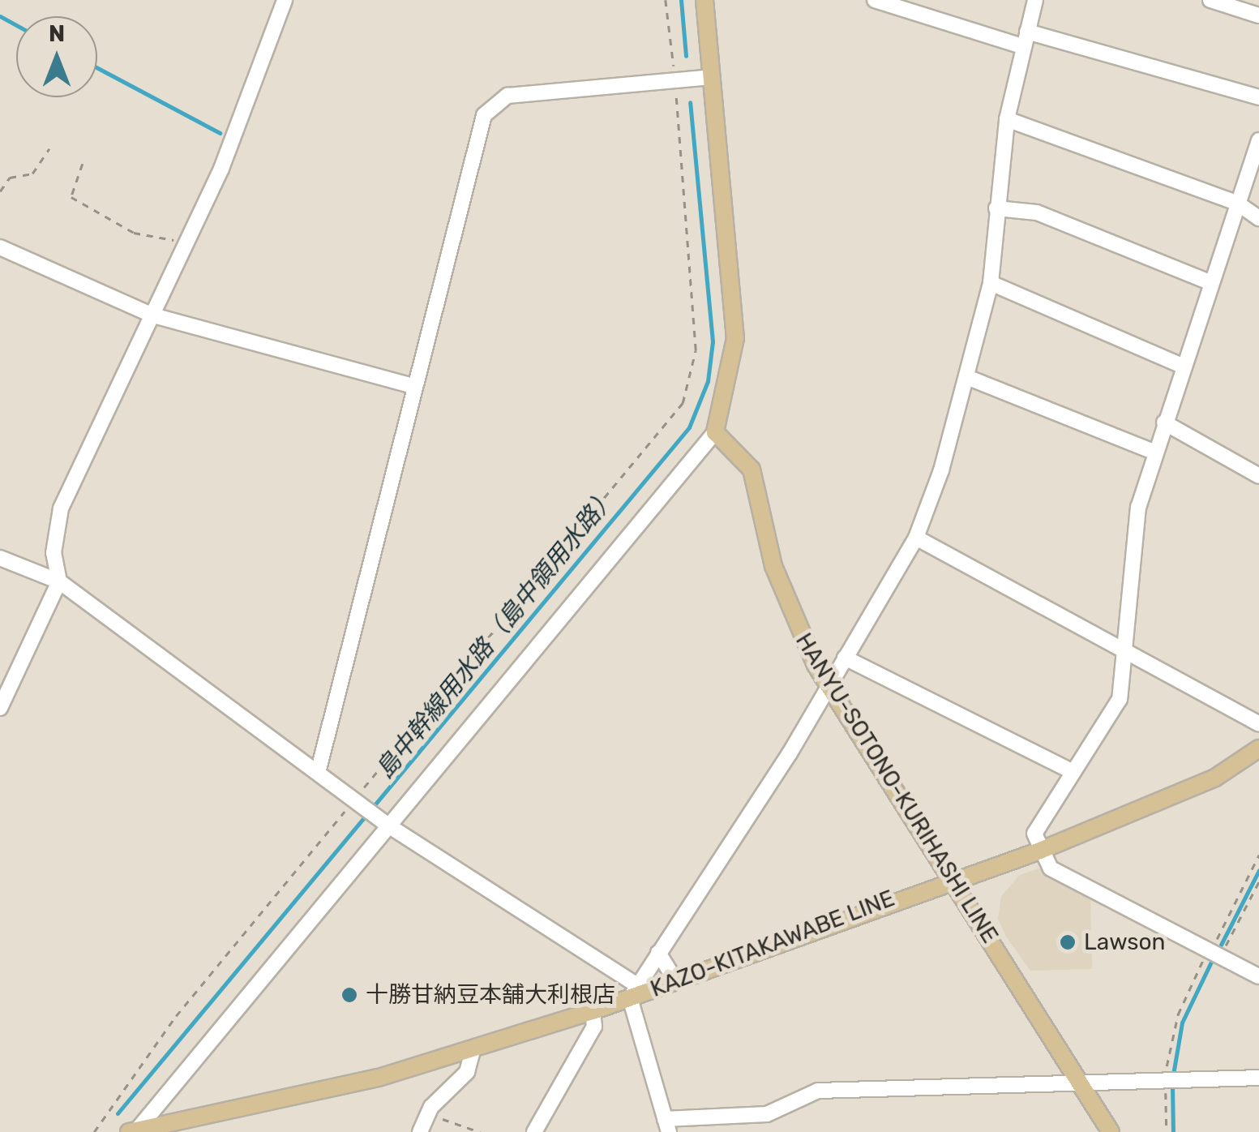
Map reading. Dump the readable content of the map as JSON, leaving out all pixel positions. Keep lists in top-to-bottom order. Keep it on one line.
{"streets":{"main road":["HANYU-SOTONO-KURIHASHI LINE","KAZO-KITAKAWABE LINE"]},"crossings":[["HANYU-SOTONO-KURIHASHI LINE","KAZO-KITAKAWABE LINE"]],"water":["島中幹線用水路（島中領用水路）"],"places":["Lawson","十勝甘納豆本舗大利根店"],"north":"top"}
